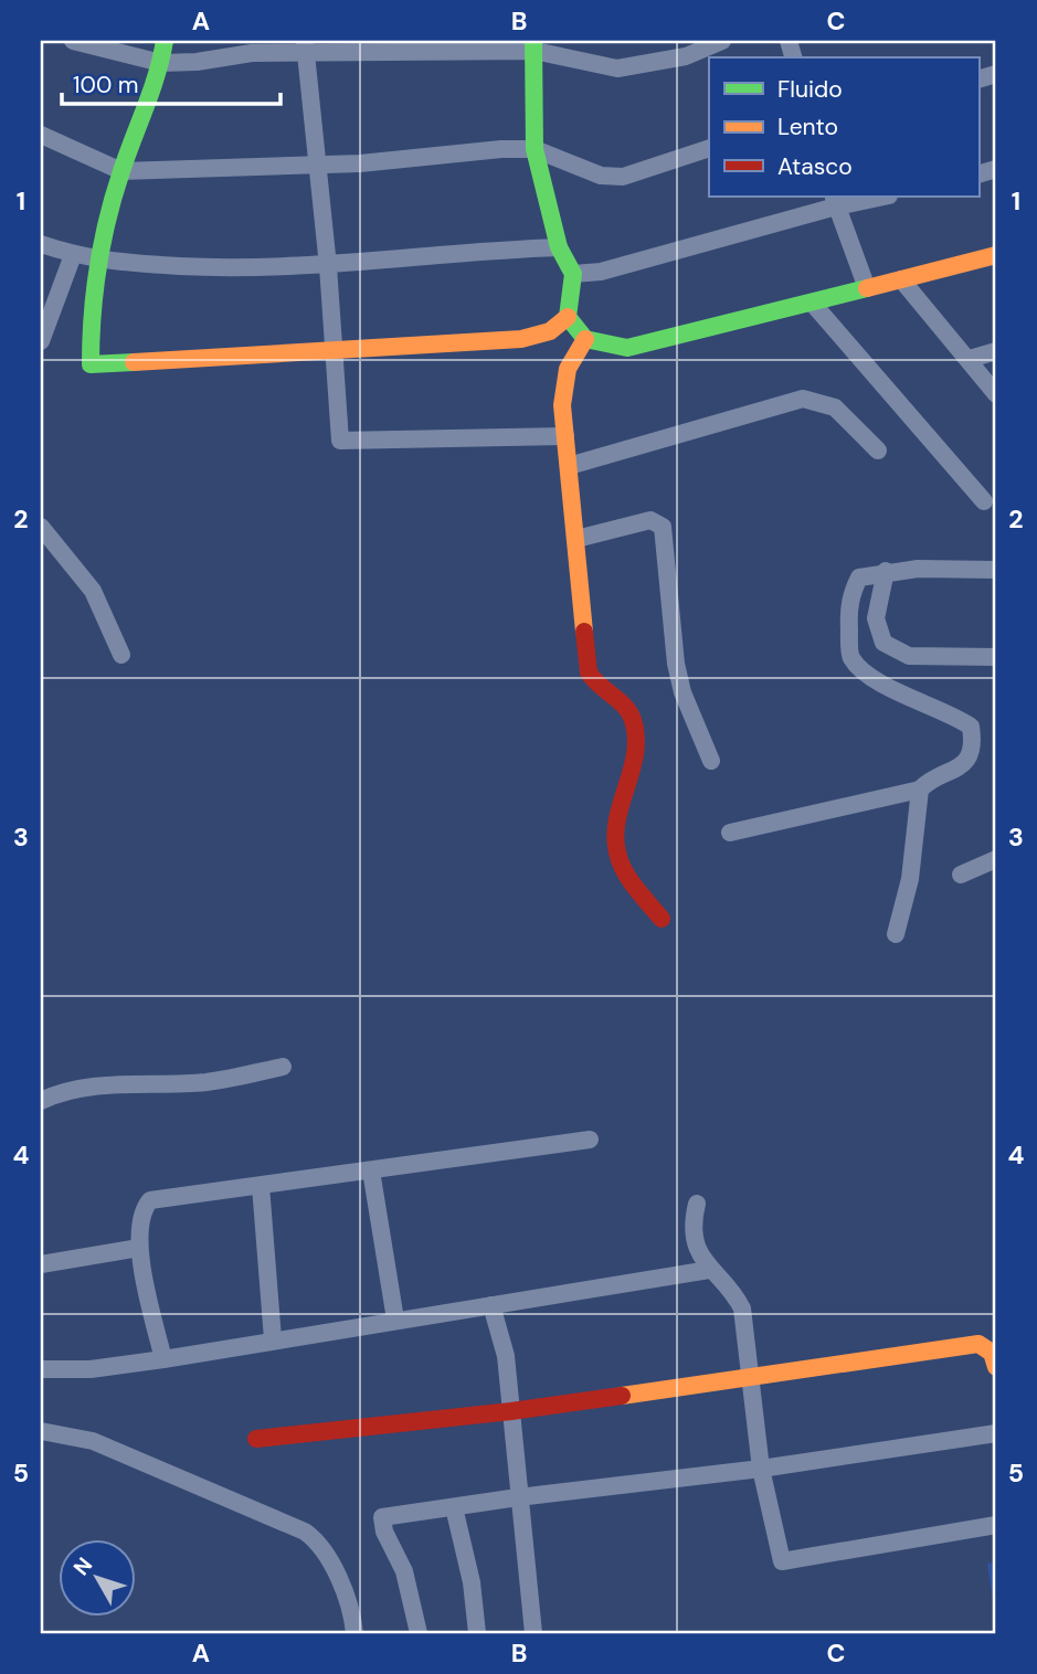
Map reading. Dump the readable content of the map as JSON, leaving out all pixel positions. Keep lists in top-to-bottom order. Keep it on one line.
{"legend":["Fluido","Lento","Atasco"],"scale_bar":"100 m","north":"top left","grid":{"columns":["A","B","C"],"rows":["1","2","3","4","5"]}}
